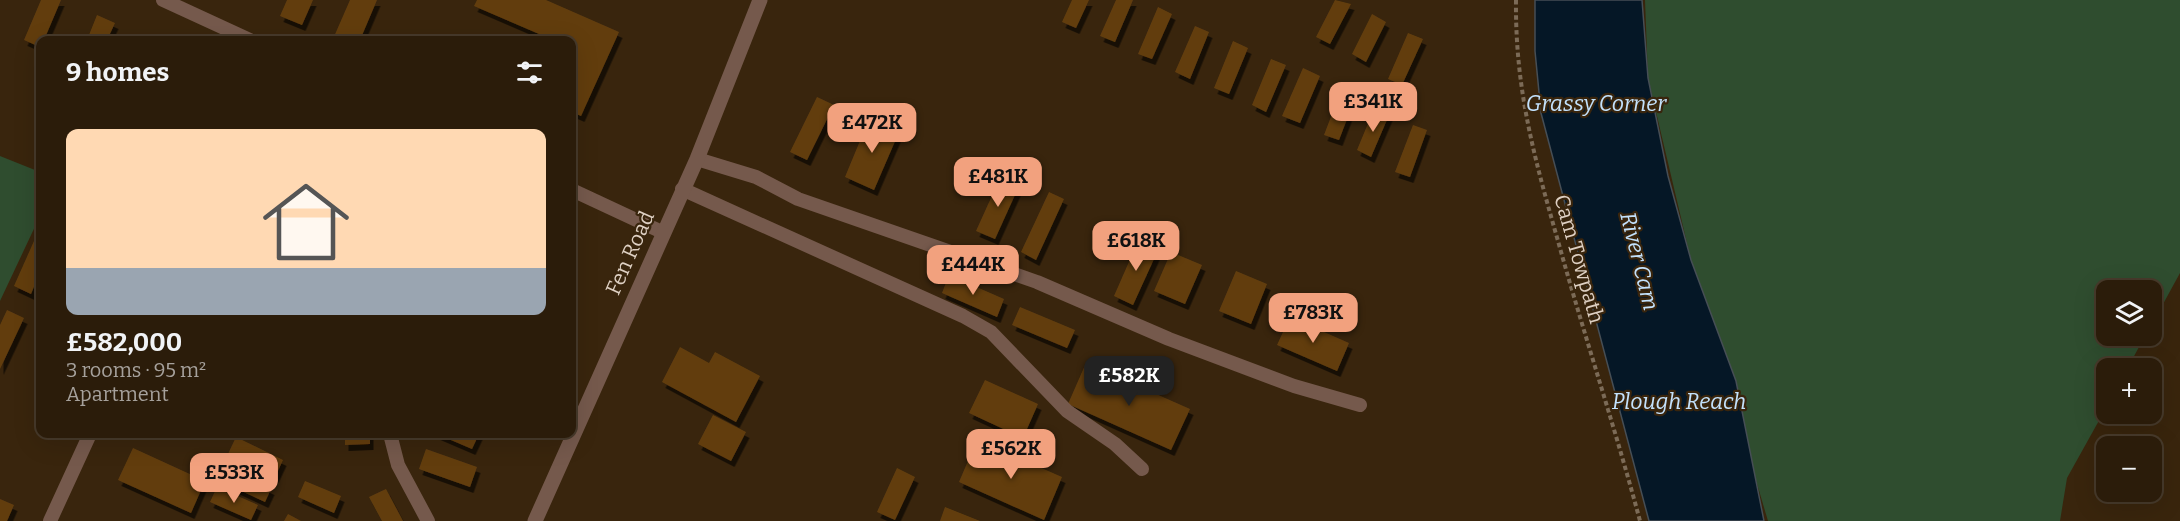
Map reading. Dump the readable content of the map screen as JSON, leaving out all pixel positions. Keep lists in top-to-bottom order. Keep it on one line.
{"streets":{"street":["Fen Road"],"path":["Cam Towpath"]},"water":["Grassy Corner","River Cam","Plough Reach"],"page":{"heading":"9 homes","price":["£341K","£472K","£481K","£618K","£444K","£783K","£582K","£562K","£533K"],"list":[{"name":"£582,000","note":"3 rooms · 95 m² · Apartment"}],"map_buttons":["+","−"]}}
